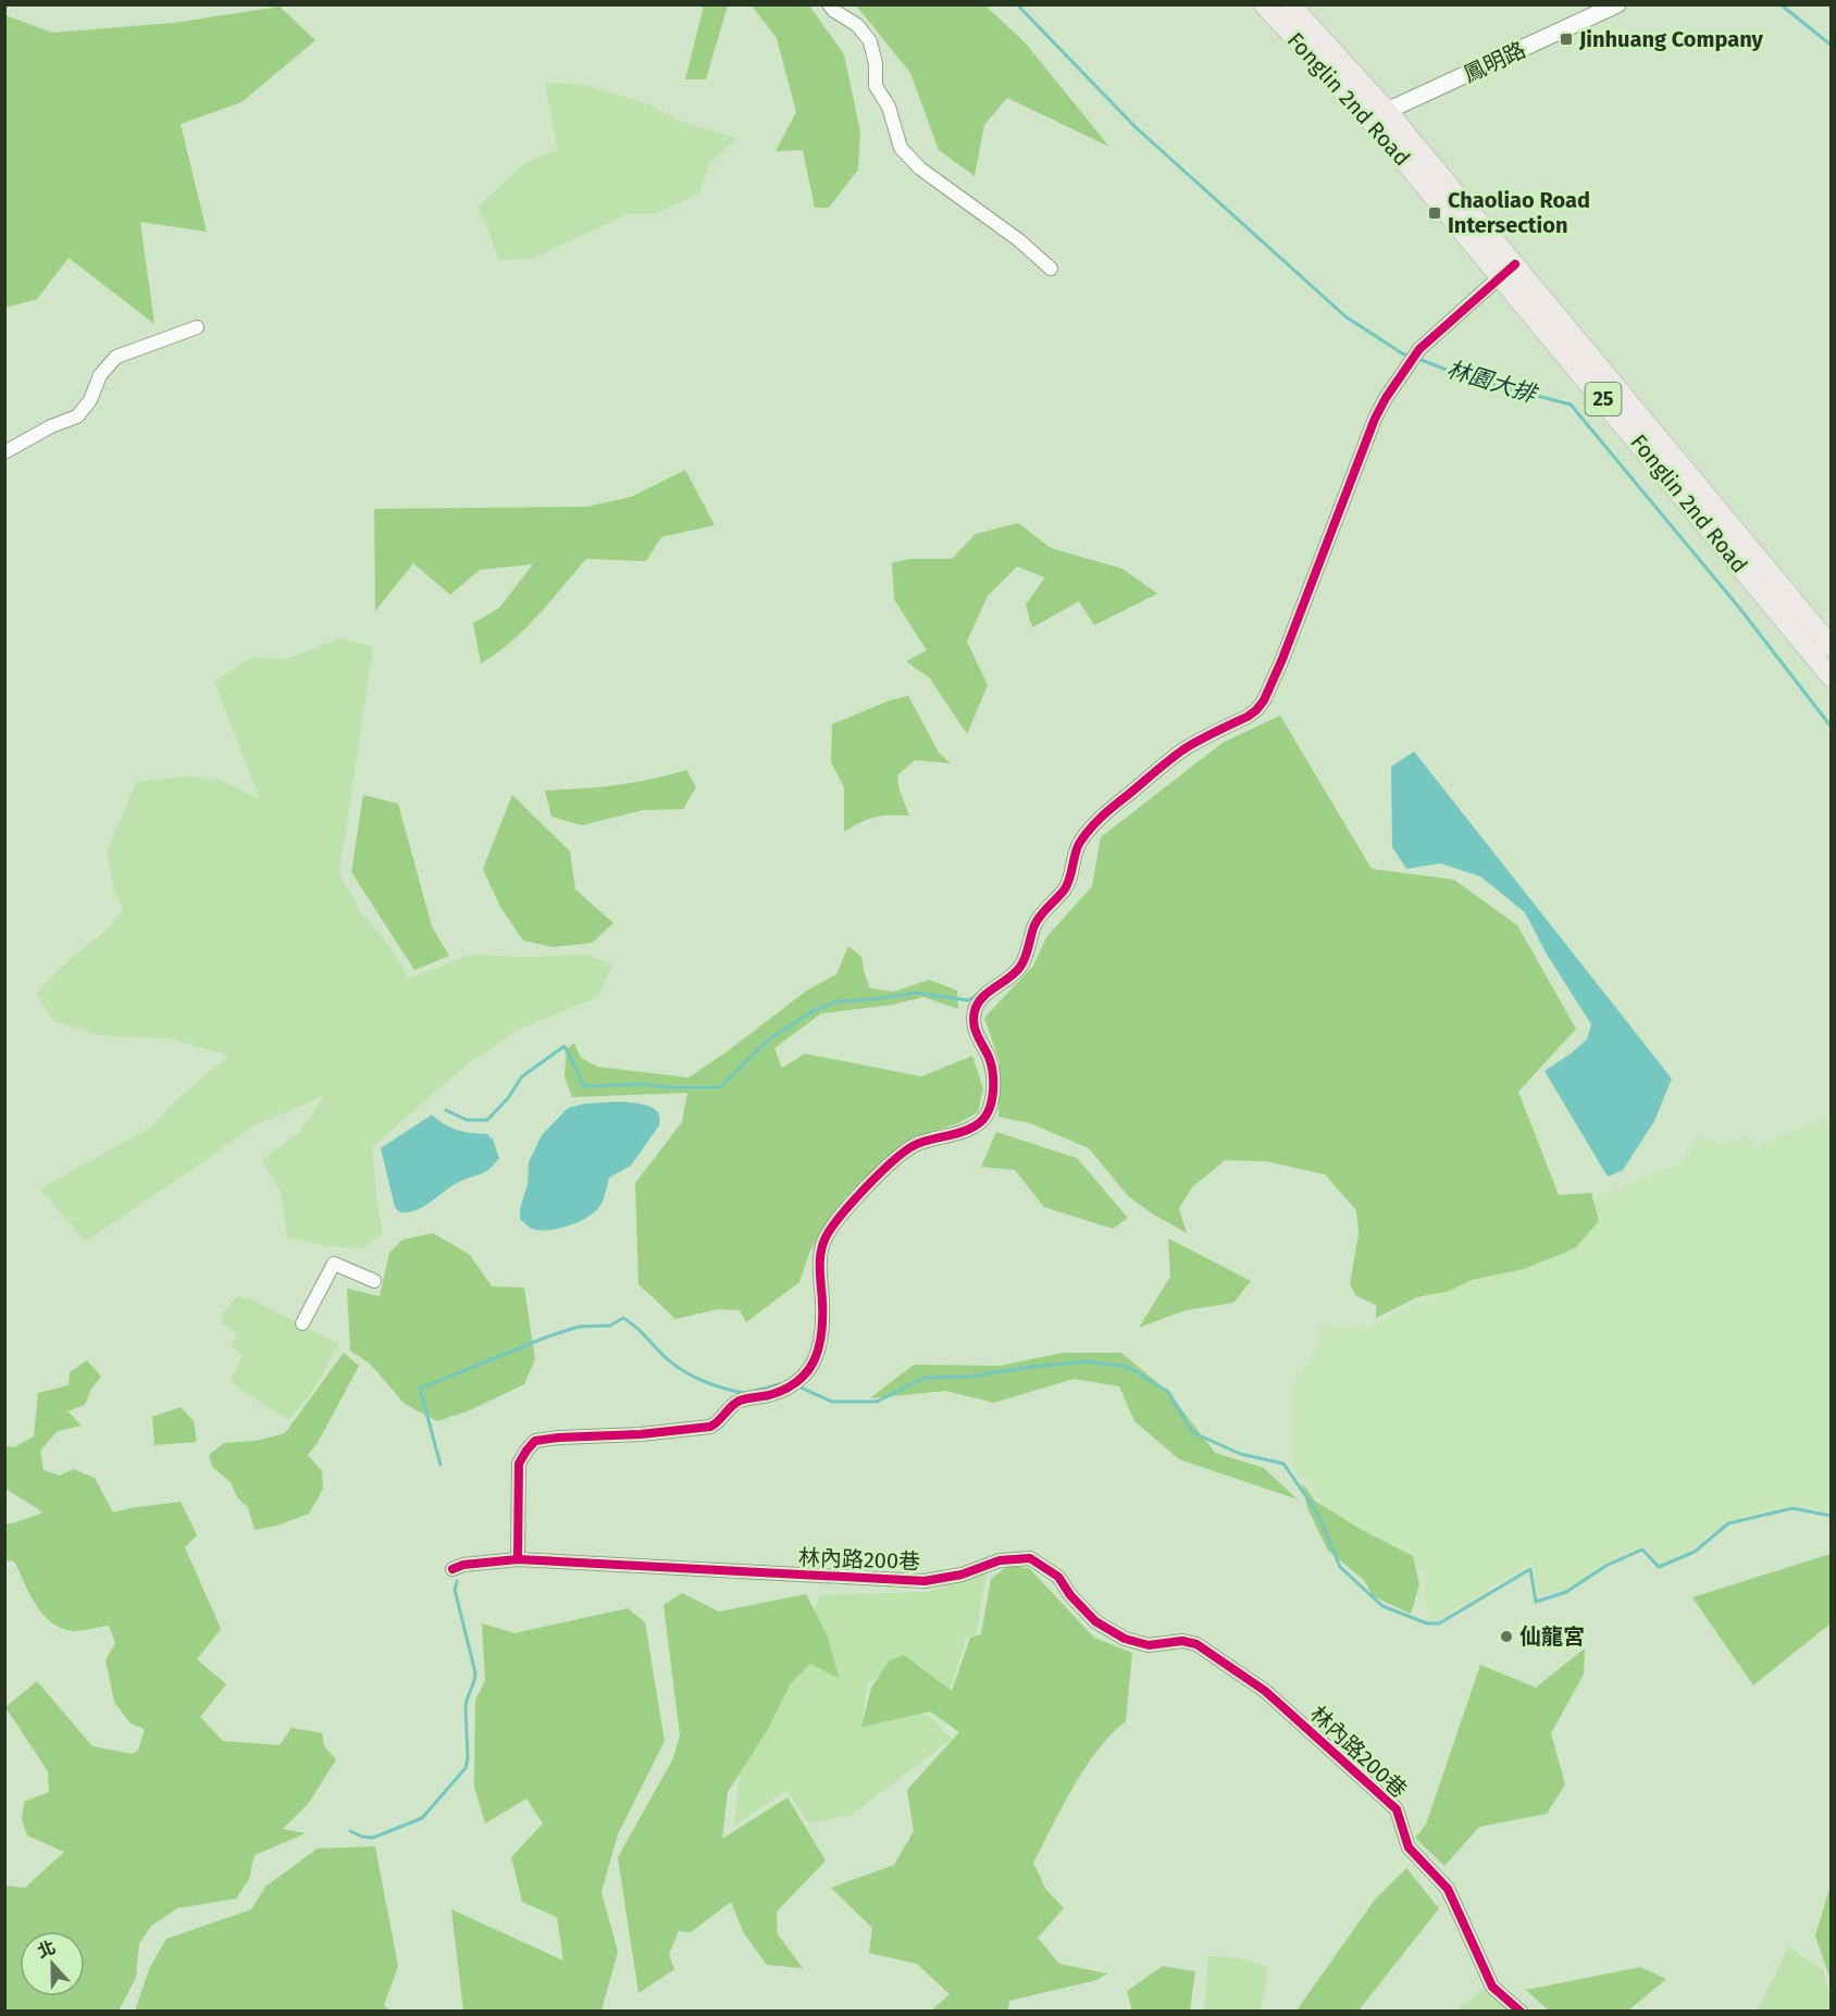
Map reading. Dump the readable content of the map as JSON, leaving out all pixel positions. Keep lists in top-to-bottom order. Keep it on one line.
{"streets":{"main road":["Fonglin 2nd Road","25"],"street":["鳳明路","林內路200巷"]},"crossings":[["鳳明路","Fonglin 2nd Road"]],"water":["林園大排"],"places":{"transit":["Jinhuang Company","Chaoliao Road Intersection"],"other":["仙龍宮"]},"north":"top"}
